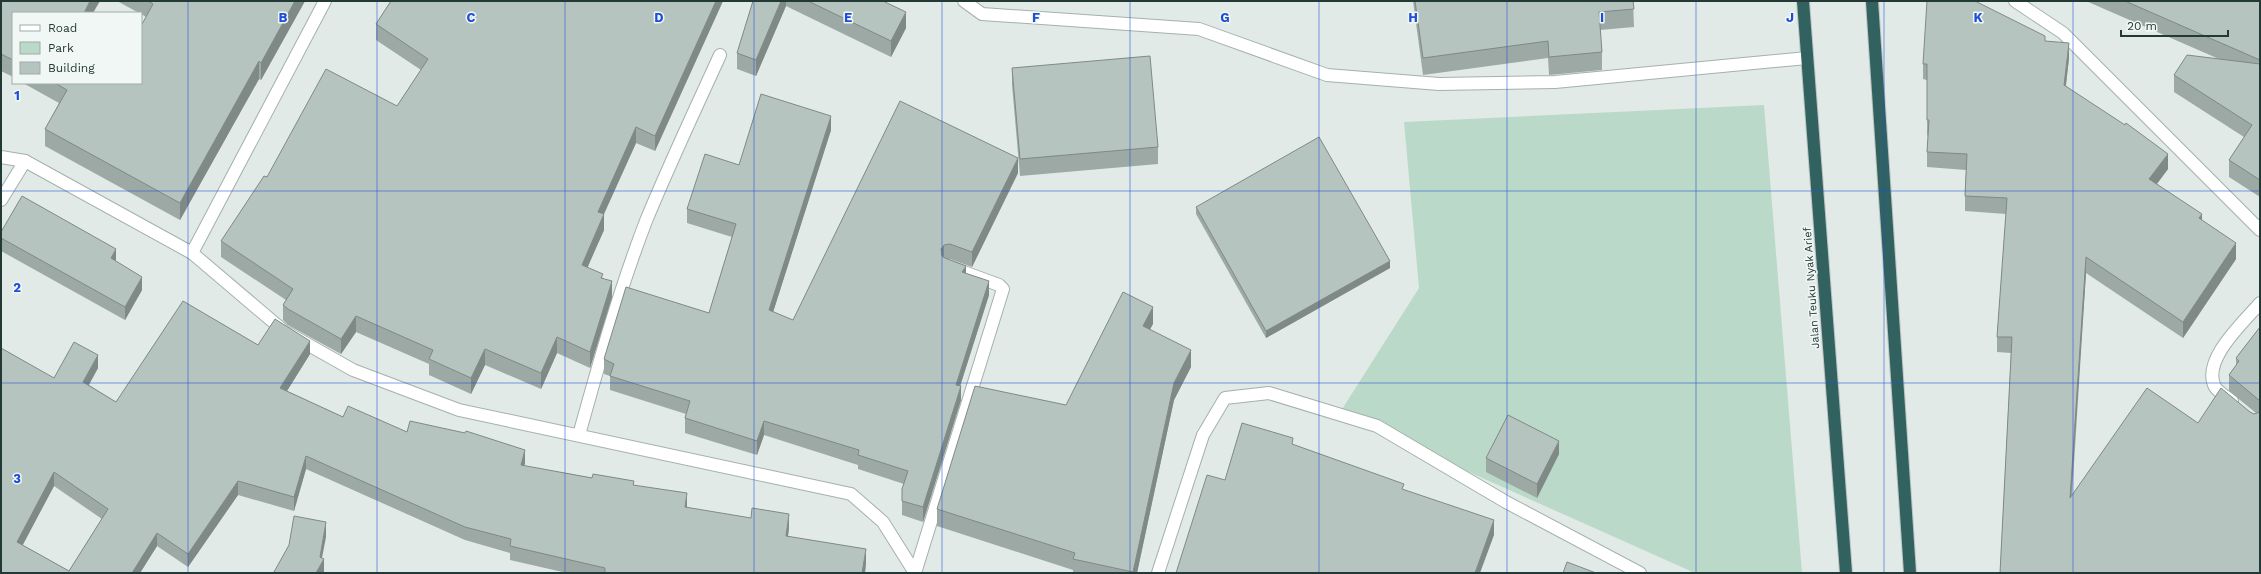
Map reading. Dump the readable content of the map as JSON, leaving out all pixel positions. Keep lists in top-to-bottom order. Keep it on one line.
{"streets":{"highway":["Jalan Teuku Nyak Arief"]},"legend":["Road","Park","Building"],"scale_bar":"20 m","grid":{"columns":["B","C","D","E","F","G","H","I","J","K"],"rows":["1","2","3"]}}
